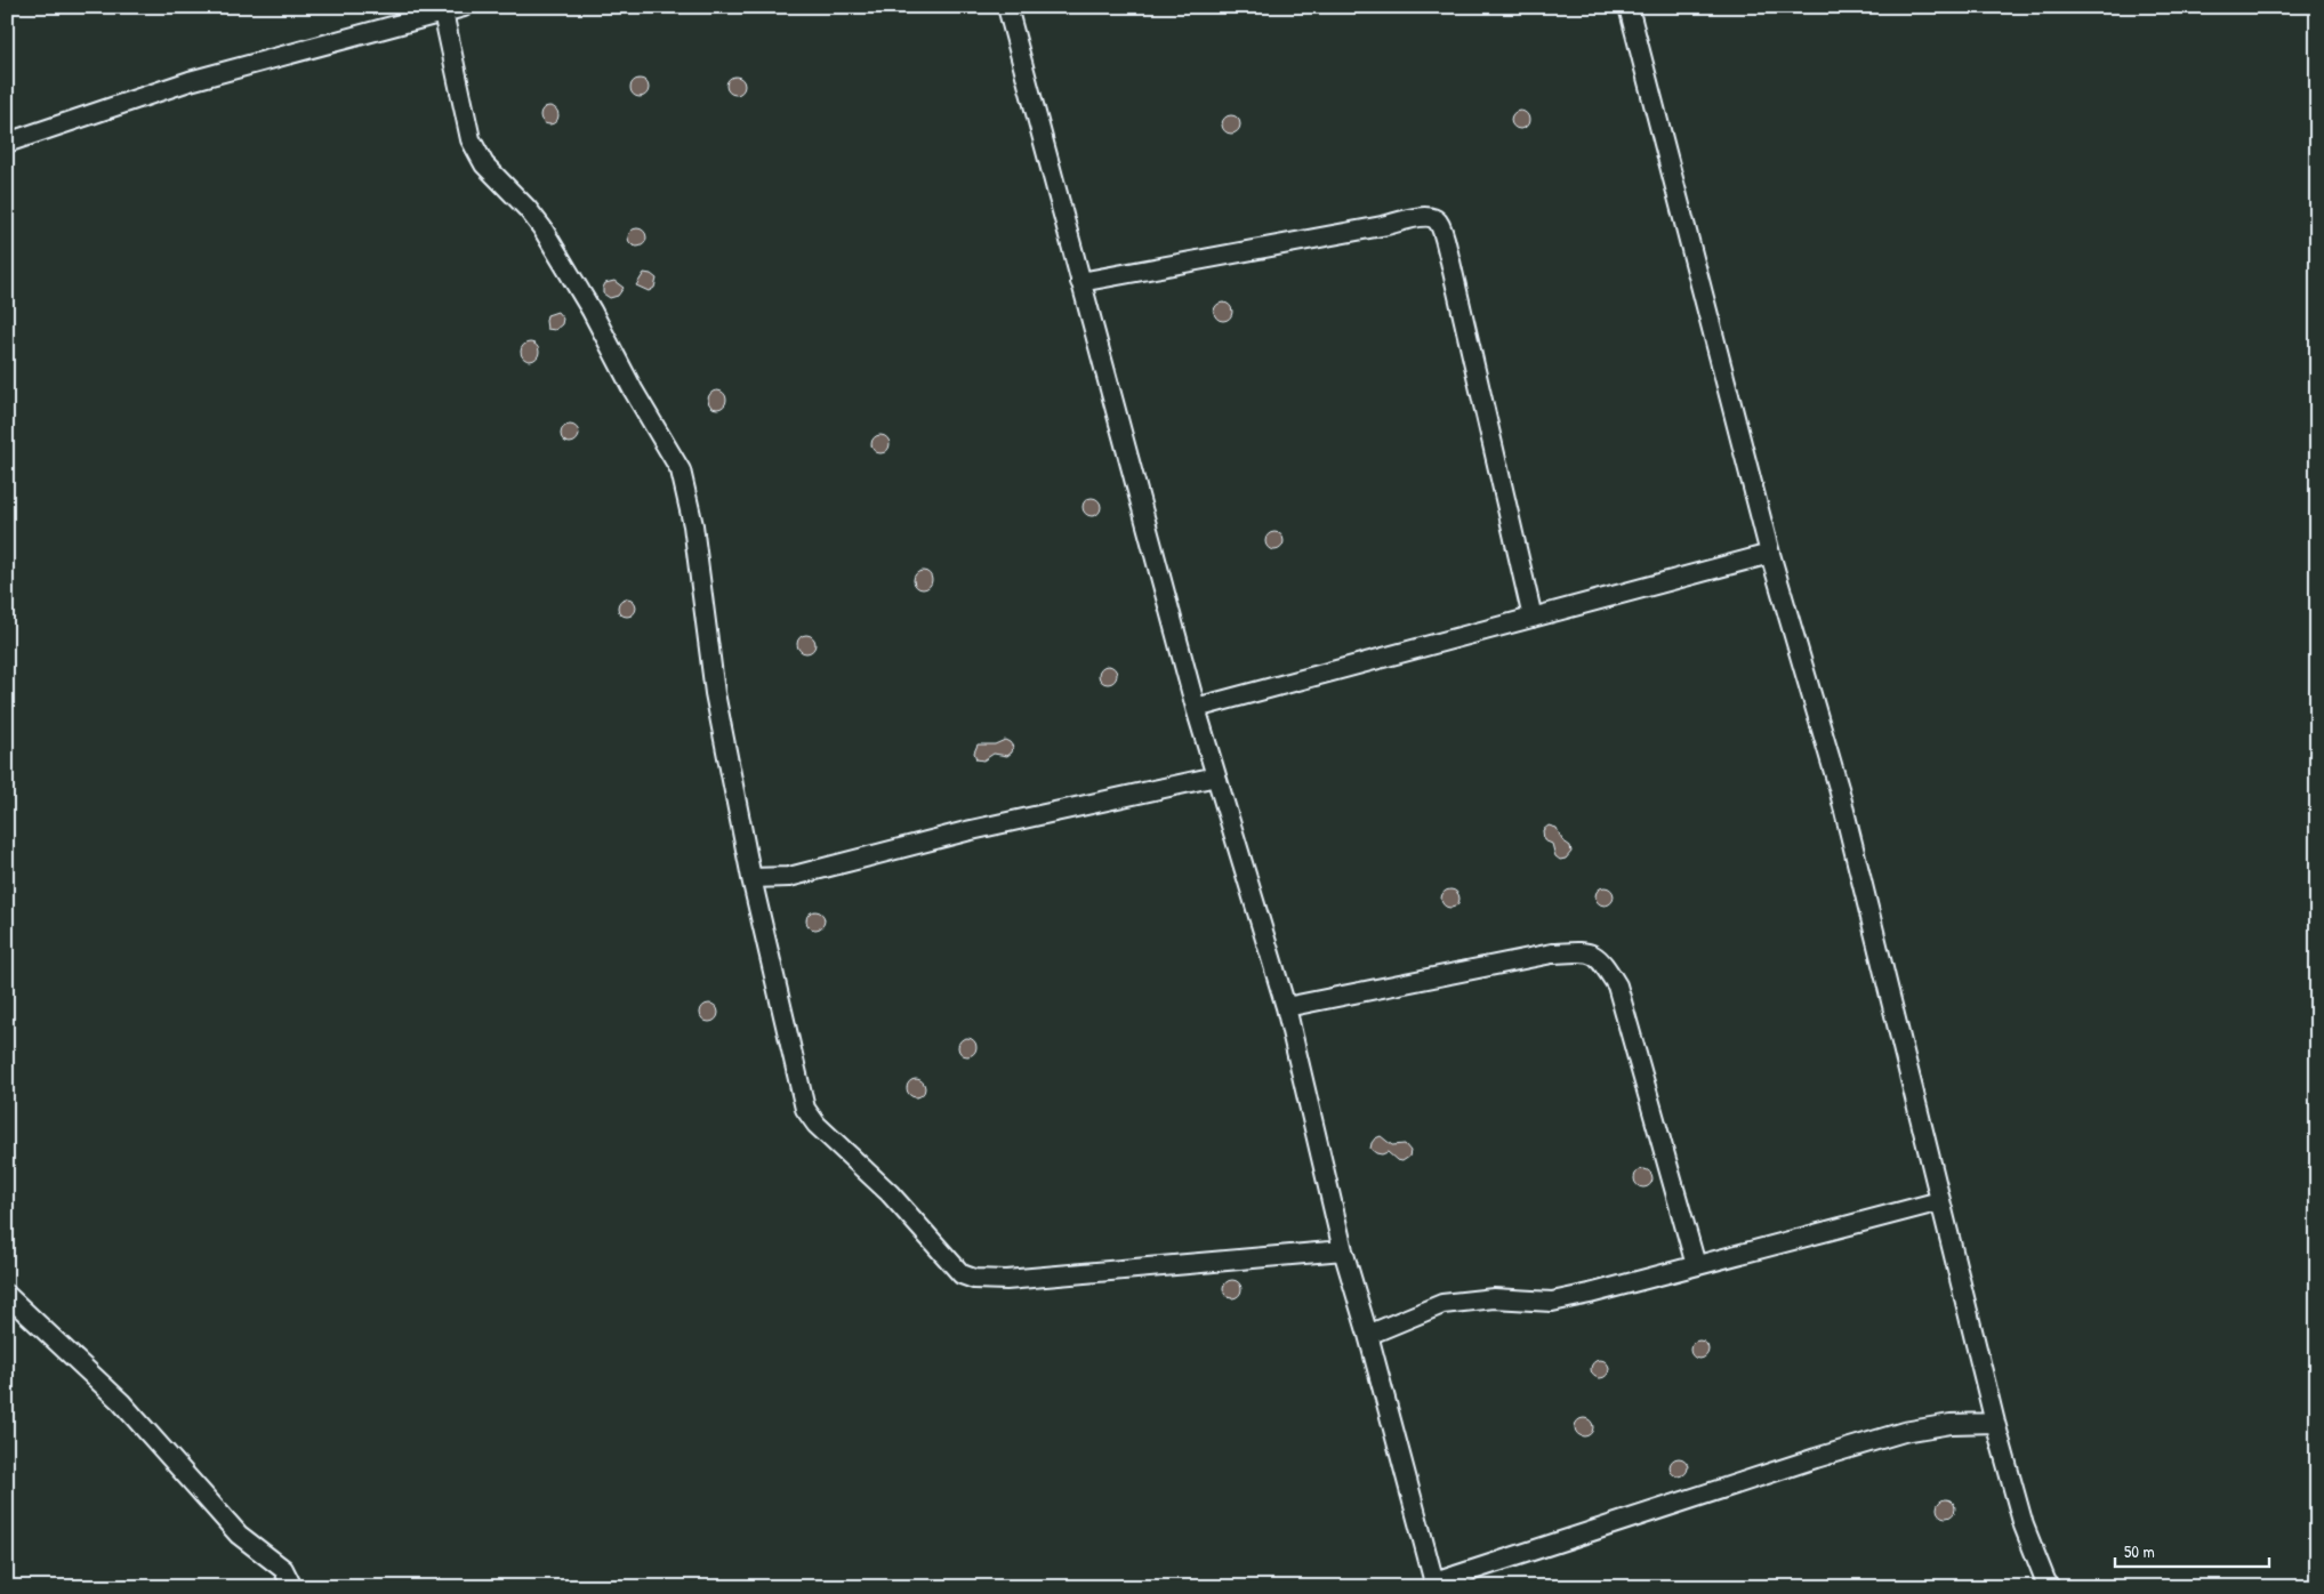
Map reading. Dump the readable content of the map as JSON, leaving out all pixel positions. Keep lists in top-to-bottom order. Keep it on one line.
{"scale_bar":"50 m"}
